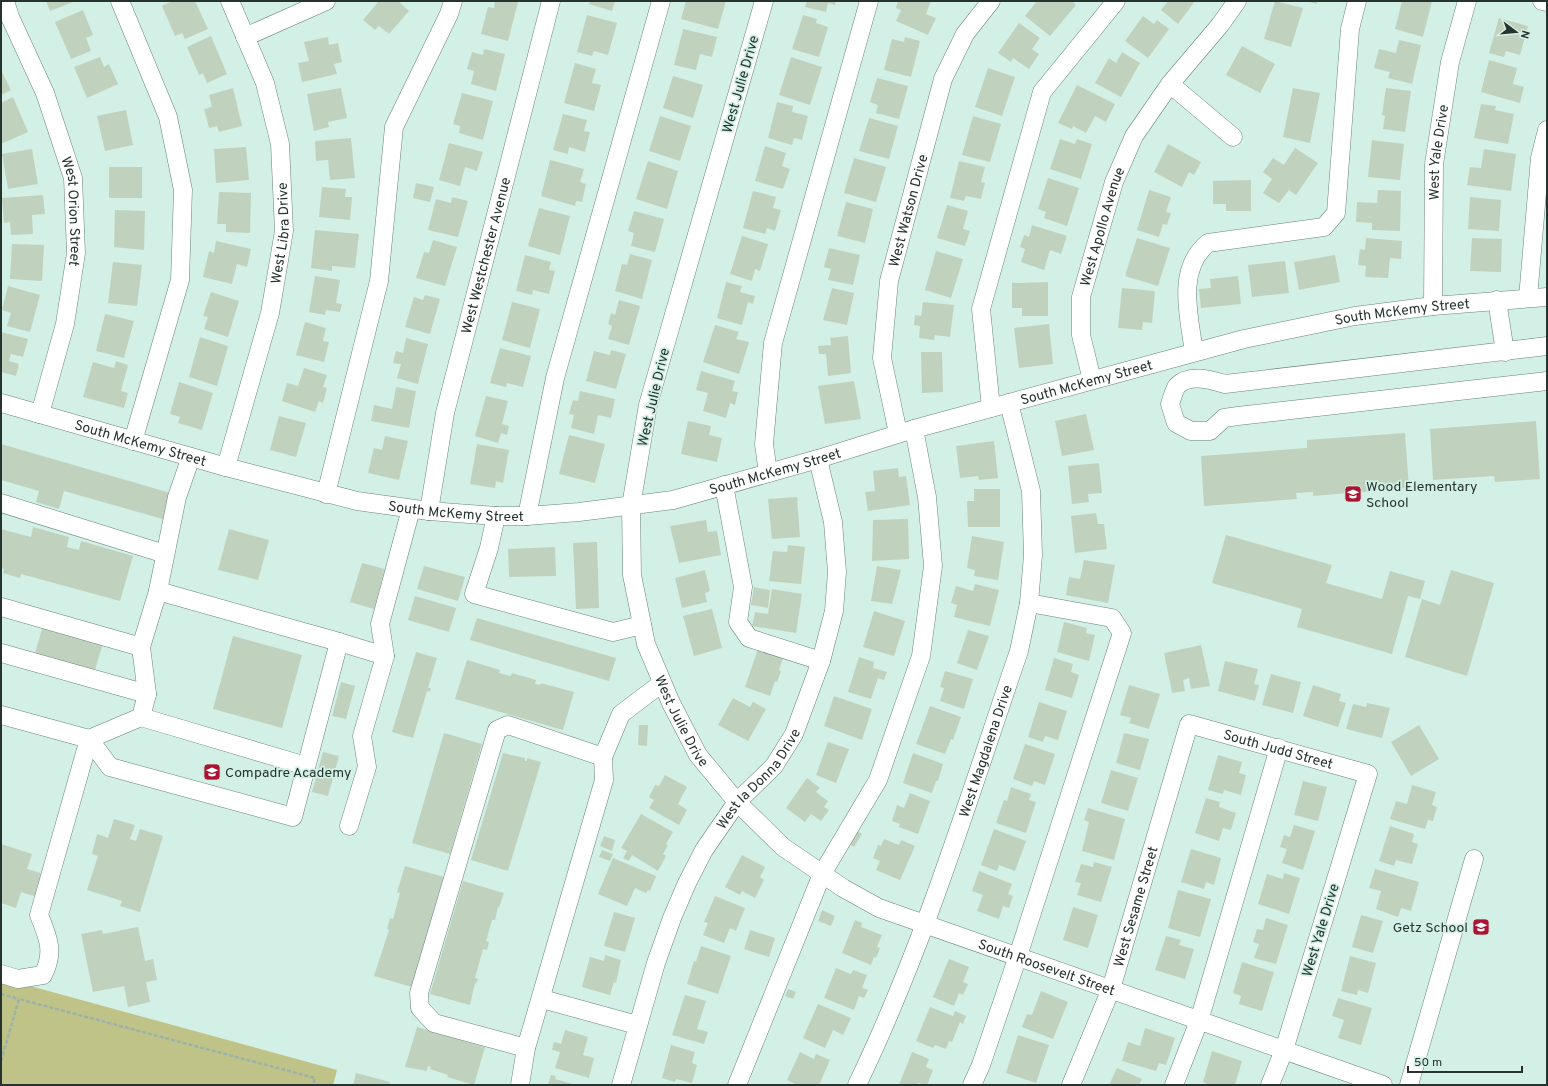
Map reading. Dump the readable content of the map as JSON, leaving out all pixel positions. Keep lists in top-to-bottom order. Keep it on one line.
{"streets":{"street":["West Julie Drive","West Yale Drive","West Watson Drive","West Orion Street","West Apollo Avenue","West Libra Drive","West Westchester Avenue","South McKemy Street","South Judd Street","West Magdalena Drive","West la Donna Drive","West Sesame Street","South Roosevelt Street"]},"crossings":[["West Julie Drive","South McKemy Street"],["West Julie Drive","West la Donna Drive"],["West Julie Drive","South Roosevelt Street"],["West Yale Drive","South McKemy Street"],["West Yale Drive","South Judd Street"],["West Yale Drive","South Roosevelt Street"],["West Watson Drive","South McKemy Street"],["West Watson Drive","South Roosevelt Street"],["West Orion Street","South McKemy Street"],["West Apollo Avenue","South McKemy Street"],["West Libra Drive","South McKemy Street"],["West Westchester Avenue","South McKemy Street"],["South McKemy Street","West Magdalena Drive"],["South McKemy Street","West la Donna Drive"],["South Judd Street","West Sesame Street"],["West Magdalena Drive","South Roosevelt Street"],["West la Donna Drive","South Roosevelt Street"],["West Sesame Street","South Roosevelt Street"]],"places":{"school or university":["Wood Elementary School","Compadre Academy","Getz School"]},"scale_bar":"50 m","north":"right"}
